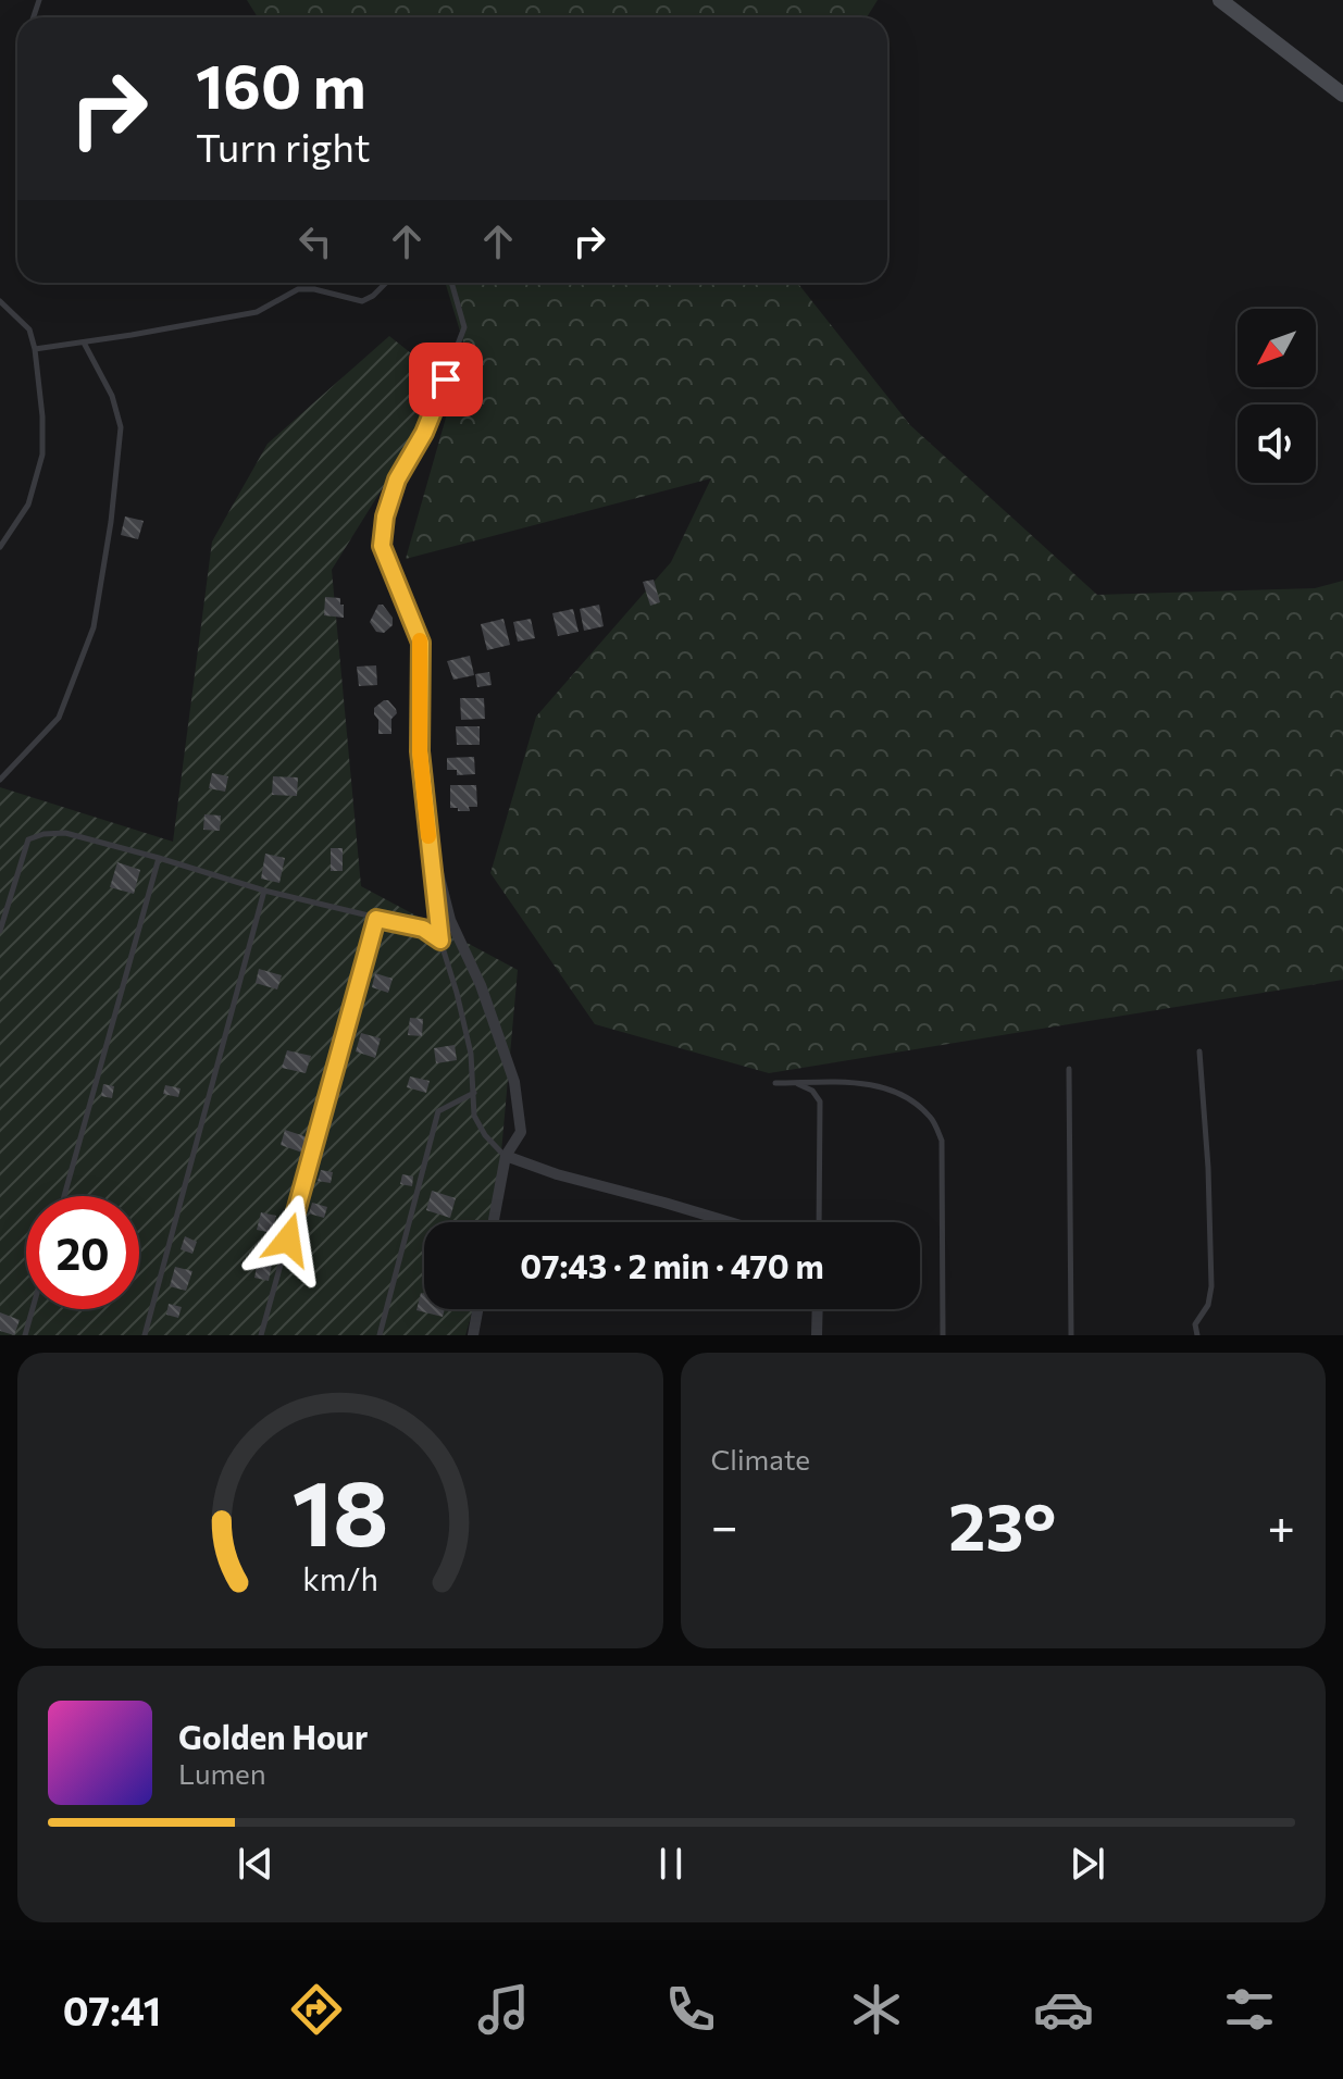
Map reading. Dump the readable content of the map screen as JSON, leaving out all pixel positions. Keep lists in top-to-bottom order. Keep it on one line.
{"north":"bottom left","page":{"turn":["160 m","Turn right"],"limit":"20","trip":"07:43 · 2 min · 470 m","tile":"Climate","heat":["−","23°","+"],"song":["Golden Hour","Lumen"],"tabs":"07:41","gauge":["18","km/h"]}}
